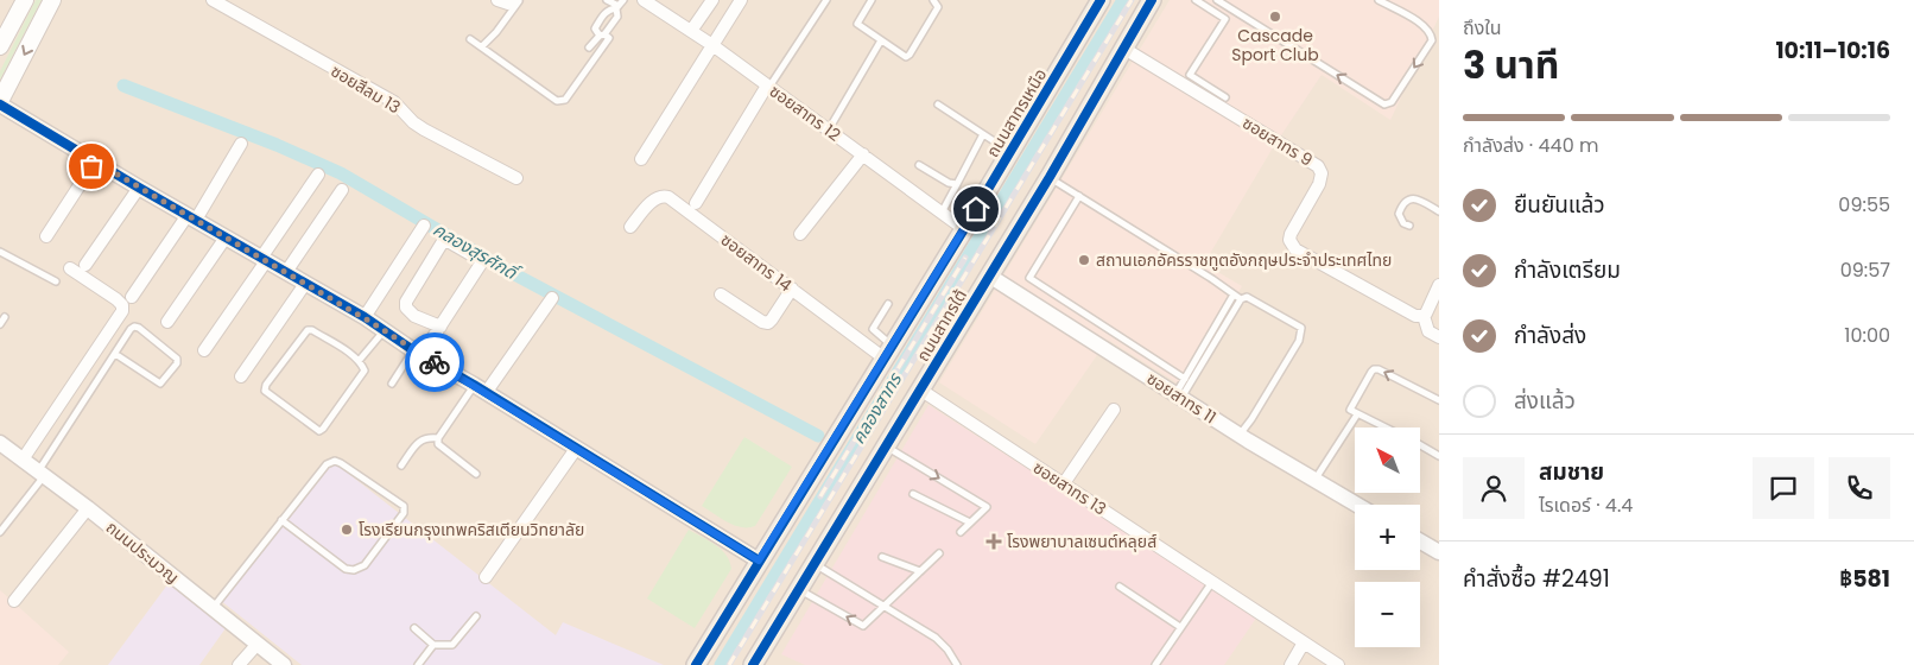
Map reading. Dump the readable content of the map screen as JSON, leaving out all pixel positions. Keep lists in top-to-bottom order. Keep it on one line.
{"streets":{"main road":["ถนนสาทรเหนือ","ถนนสาทรใต้"],"street":["ซอยสีลม 13","ซอยสาทร 12","ซอยสาทร 9","ซอยสาทร 14","ซอยสาทร 11","ซอยสาทร 13","ถนนประมวญ"]},"crossings":[["ซอยสาทร 12","ถนนสาทรเหนือ"],["ถนนสาทรเหนือ","ซอยสาทร 14"],["ซอยสาทร 9","ถนนสาทรใต้"],["ถนนสาทรใต้","ซอยสาทร 11"],["ถนนสาทรใต้","ซอยสาทร 13"]],"water":["คลองสุรศักดิ์","คลองสาทร"],"places":{"other":["Cascade Sport Club","สถานเอกอัครราชทูตอังกฤษประจำประเทศไทย","โรงเรียนกรุงเทพคริสเตียนวิทยาลัย"],"health":["โรงพยาบาลเซนต์หลุยส์"]},"north":"top left","page":{"heading":["3 นาที","ถึงใน","10:11–10:16"],"panel":["สมชาย","ไรเดอร์ · 4.4","คำสั่งซื้อ #2491","฿581"],"bar":"กำลังส่ง · 440 m","list":[["ยืนยันแล้ว","09:55"],["กำลังเตรียม","09:57"],["กำลังส่ง","10:00"],"ส่งแล้ว"],"map_buttons":["+","−"]}}
